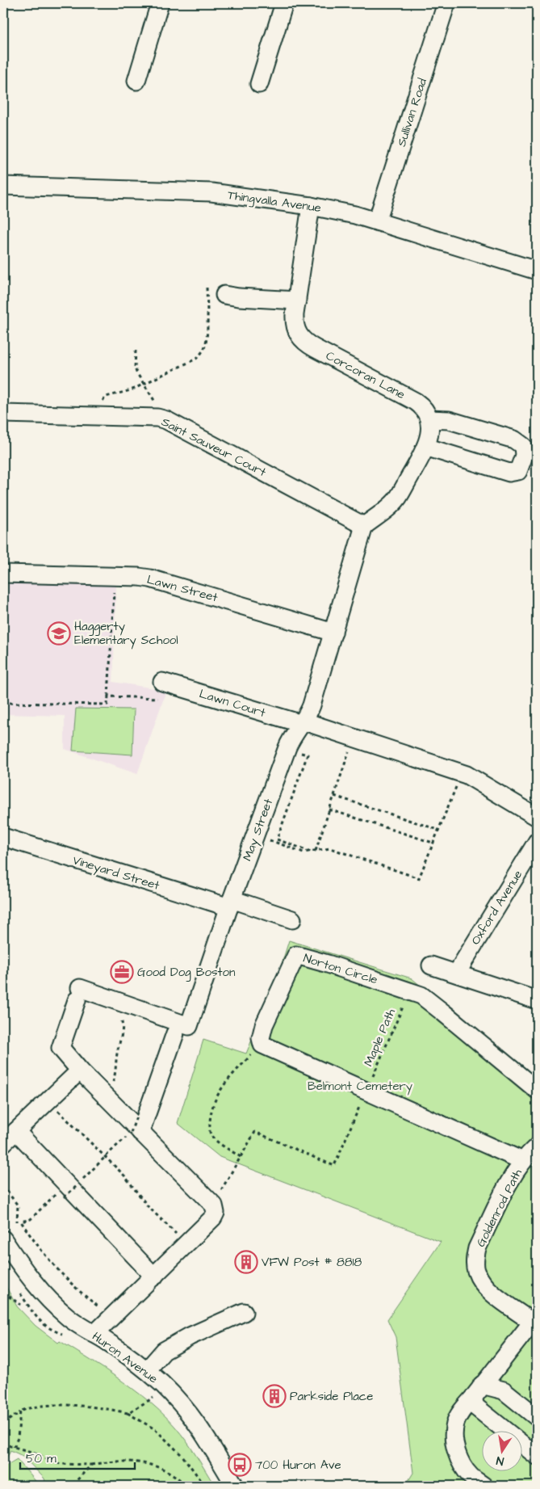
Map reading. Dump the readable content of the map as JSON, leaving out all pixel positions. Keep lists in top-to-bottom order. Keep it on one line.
{"streets":{"street":["Sullivan Road","Thingvalla Avenue","Corcoran Lane","Saint Sauveur Court","Lawn Street","Lawn Court","May Street","Vineyard Street","Oxford Avenue","Norton Circle","Goldenrod Path","Huron Avenue"],"path":["Maple Path"]},"crossings":[["Sullivan Road","Thingvalla Avenue"],["Thingvalla Avenue","Corcoran Lane"],["Saint Sauveur Court","May Street"],["Lawn Street","May Street"],["Lawn Court","May Street"],["May Street","Vineyard Street"],["Norton Circle","Maple Path"]],"parks":["Belmont Cemetery"],"places":{"school or university":["Haggerty Elementary School"],"office":["Good Dog Boston"],"building":["VFW Post # 8818","Parkside Place"],"bus stop":["700 Huron Ave"]},"scale_bar":"50 m","north":"bottom"}
